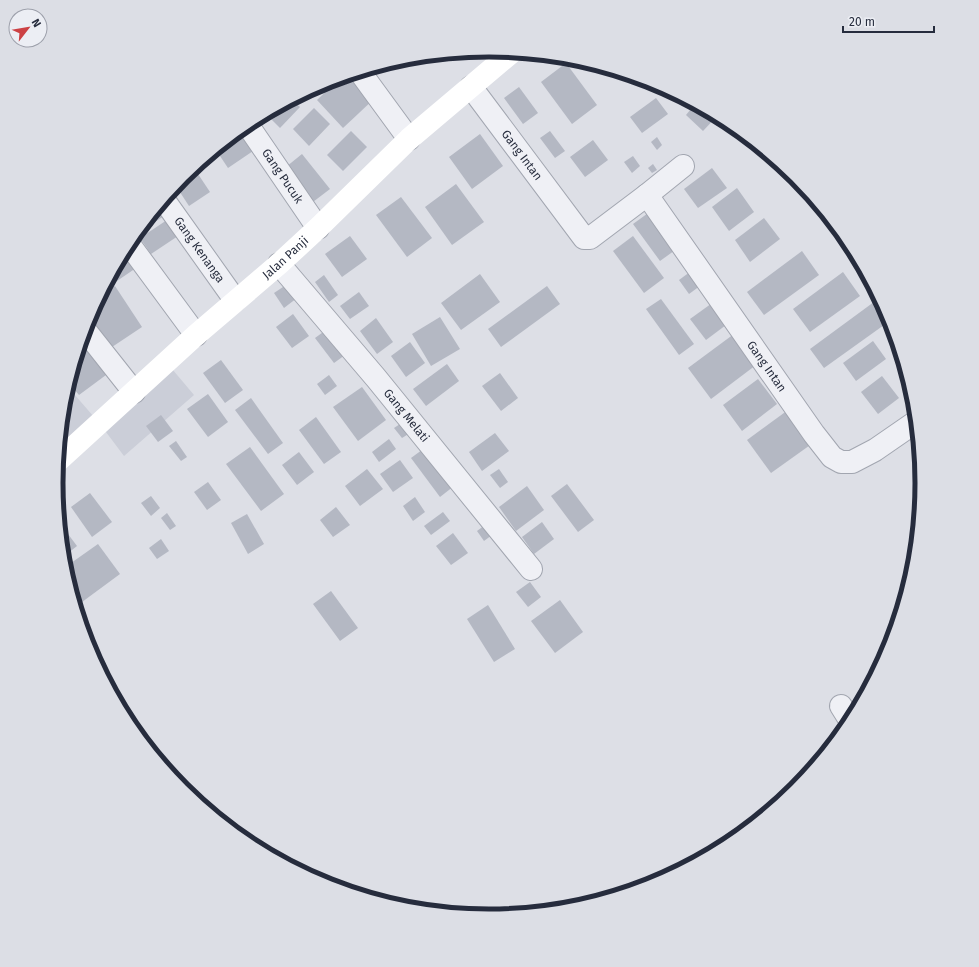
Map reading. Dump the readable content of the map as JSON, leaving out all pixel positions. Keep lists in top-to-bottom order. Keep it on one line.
{"streets":{"street":["Gang Intan","Gang Pucuk","Gang Kenanga","Jalan Panji","Gang Melati"]},"crossings":[["Gang Intan","Jalan Panji"],["Gang Pucuk","Jalan Panji"],["Gang Kenanga","Jalan Panji"],["Jalan Panji","Gang Melati"]],"scale_bar":"20 m","north":"top right"}
